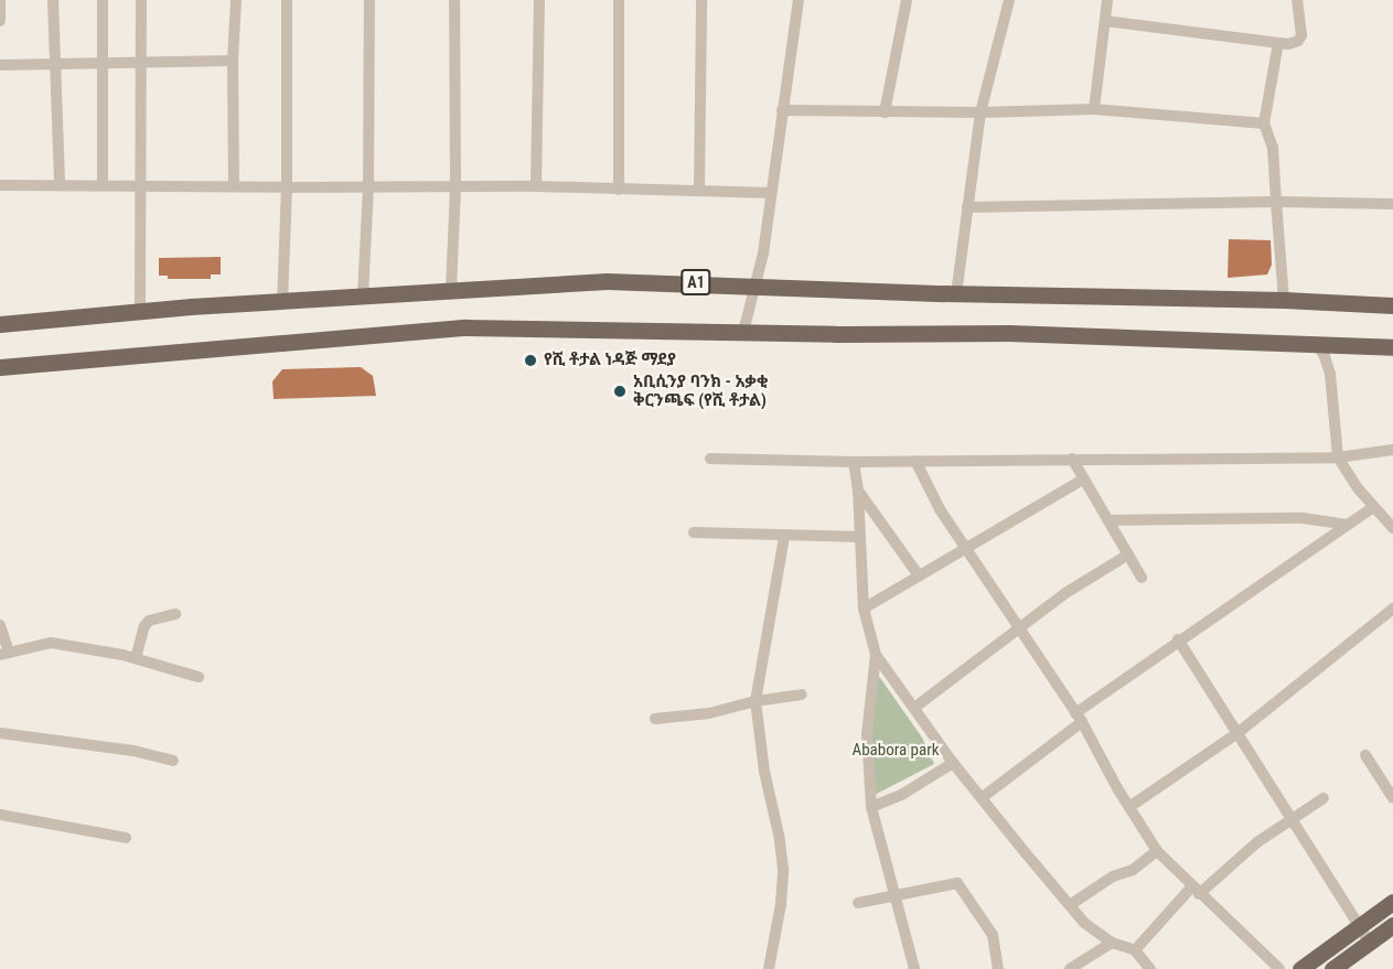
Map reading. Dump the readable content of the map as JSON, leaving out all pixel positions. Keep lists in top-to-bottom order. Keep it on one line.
{"streets":{"main road":["A1"]},"parks":["Ababora park"],"places":["የሺ ቶታል ነዳጅ ማደያ","አቢሲንያ ባንክ - አቃቂ ቅርንጫፍ (የሺ ቶታል)"]}
